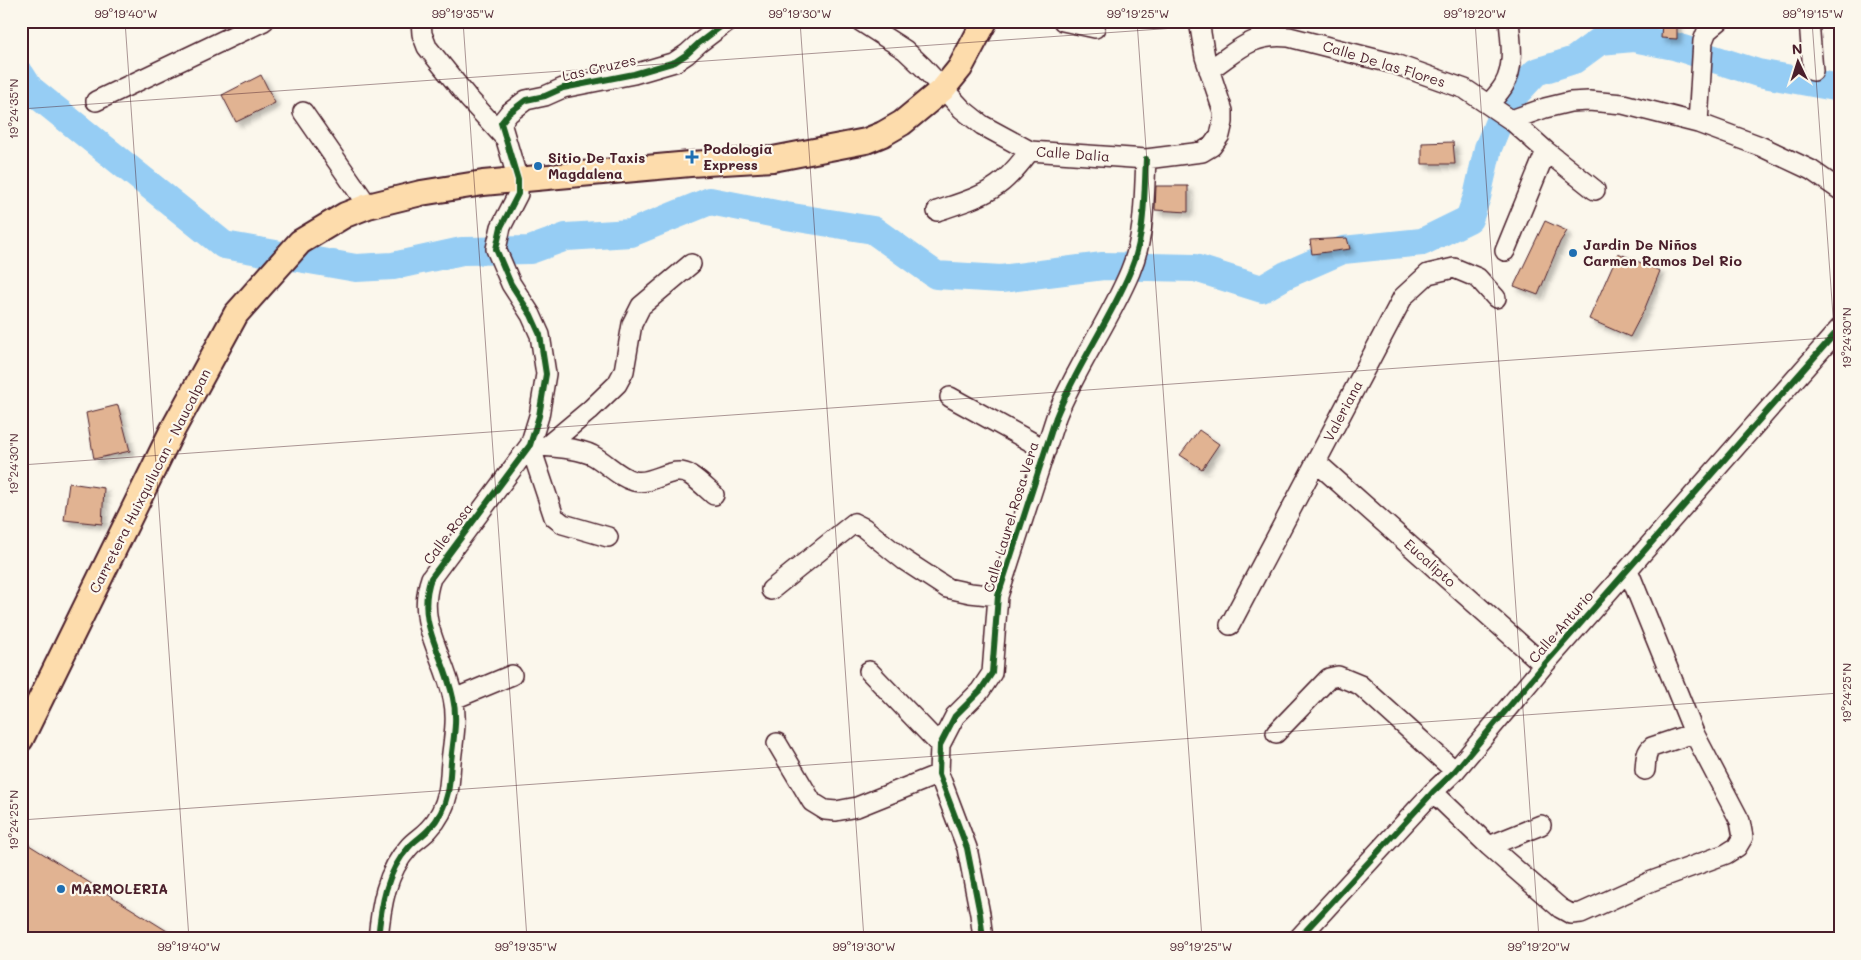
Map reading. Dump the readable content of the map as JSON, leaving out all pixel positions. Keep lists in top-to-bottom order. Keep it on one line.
{"streets":{"main road":["Carretera Huixquilucan - Naucalpan"],"street":["Calle De las Flores","Las Cruzes","Calle Dalia","Valeriana","Calle Laurel Rosa Vera","Calle Rosa","Eucalipto","Calle Anturio"]},"crossings":[["Calle De las Flores","Calle Dalia"],["Las Cruzes","Carretera Huixquilucan - Naucalpan"],["Las Cruzes","Calle Rosa"],["Calle Dalia","Carretera Huixquilucan - Naucalpan"],["Calle Dalia","Calle Laurel Rosa Vera"],["Valeriana","Eucalipto"],["Carretera Huixquilucan - Naucalpan","Calle Rosa"],["Eucalipto","Calle Anturio"]],"places":{"health":["Podologia Express"],"other":["Sitio De Taxis Magdalena","Jardin De Niños Carmen Ramos Del Rio","MARMOLERIA"]},"north":"top","coordinates":["99°19'40\"W","99°19'35\"W","99°19'30\"W","99°19'25\"W","99°19'20\"W","99°19'15\"W","19°24'35\"N","19°24'30\"N","19°24'25\"N"]}
